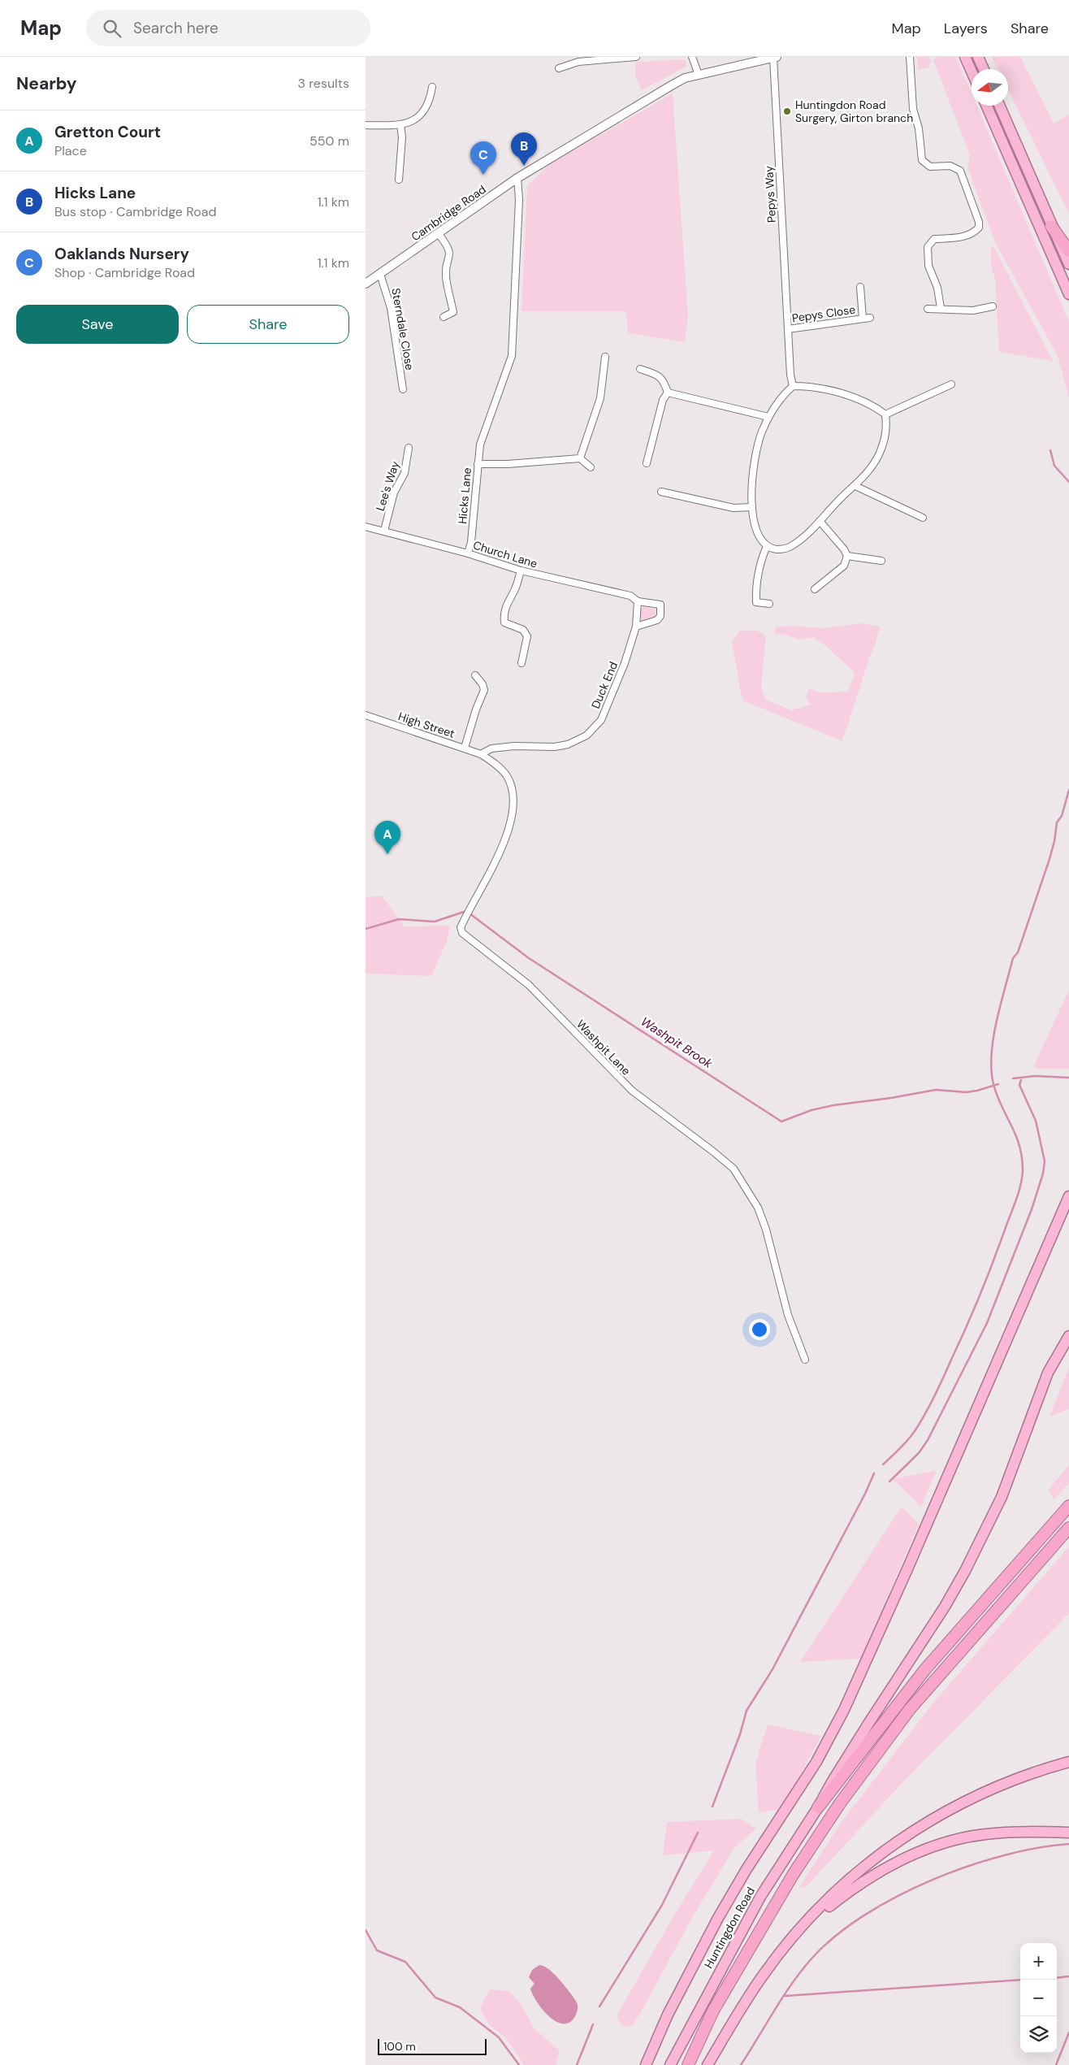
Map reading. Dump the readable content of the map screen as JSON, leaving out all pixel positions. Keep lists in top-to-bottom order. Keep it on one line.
{"streets":{"highway":["Huntingdon Road"],"street":["Pepys Way","Cambridge Road","Pepys Close","Sterndale Close","Lee's Way","Hicks Lane","Church Lane","Duck End","High Street","Washpit Lane"]},"crossings":[["Pepys Way","Cambridge Road"],["Pepys Way","Pepys Close"],["Cambridge Road","Sterndale Close"],["Cambridge Road","Hicks Lane"],["Lee's Way","Church Lane"],["Hicks Lane","Church Lane"],["Church Lane","Duck End"],["Duck End","High Street"],["Duck End","Washpit Lane"],["High Street","Washpit Lane"]],"water":["Washpit Brook"],"places":["Huntingdon Road Surgery, Girton branch"],"scale_bar":"100 m","north":"left","page":{"header":"Map","search":"Search here","nav":["Map","Layers","Share"],"heading":["Nearby","3 results"],"list":[{"mark":"A","name":"Gretton Court","note":"Place","value":"550 m"},{"mark":"B","name":"Hicks Lane","note":"Bus stop · Cambridge Road","value":"1.1 km"},{"mark":"C","name":"Oaklands Nursery","note":"Shop · Cambridge Road","value":"1.1 km"}],"pins":["B","C","A"],"buttons":["Save","Share"],"map_buttons":["+","−"],"scale":"100 m"}}
